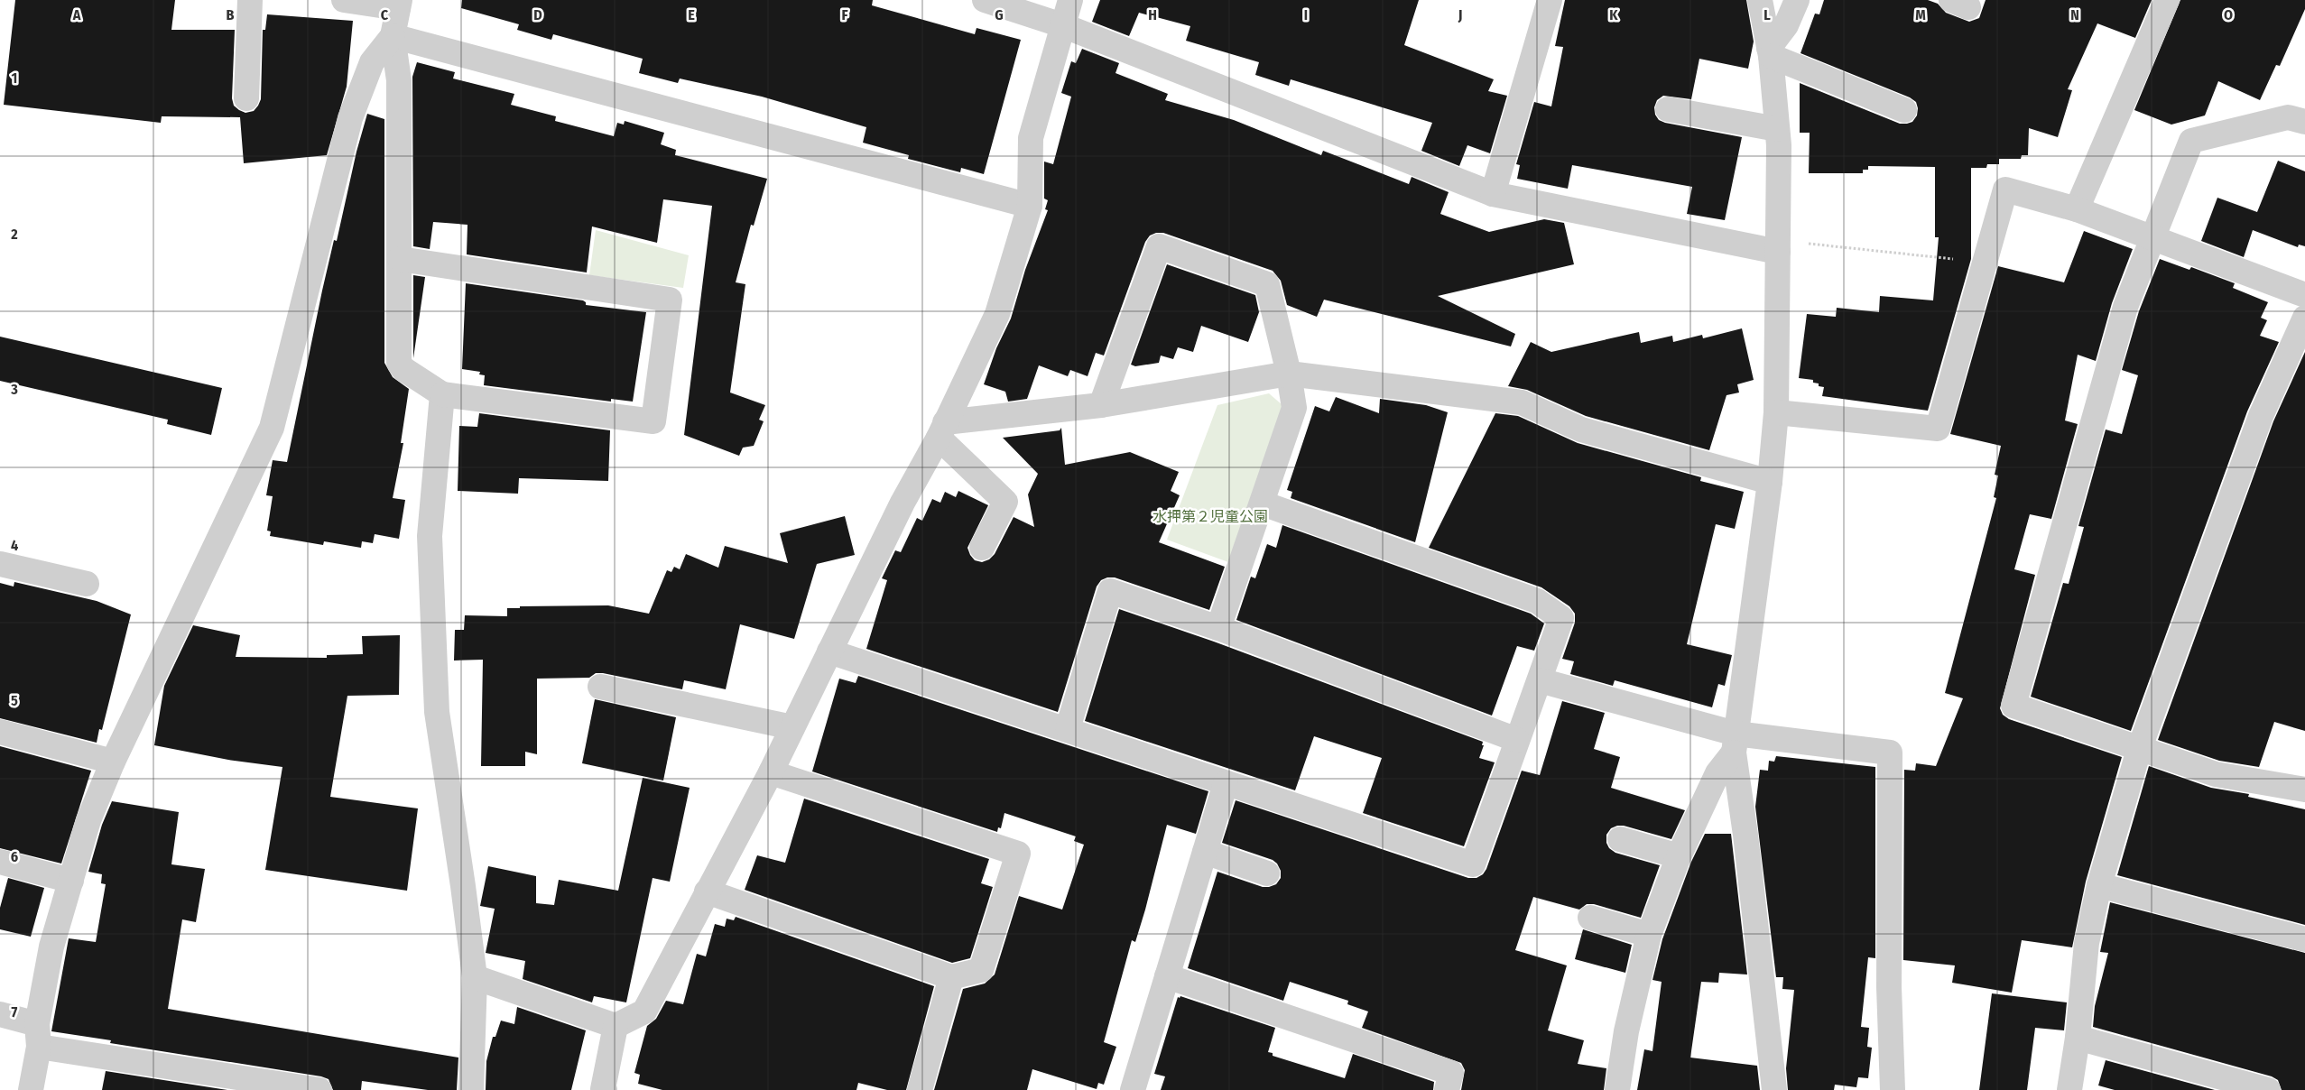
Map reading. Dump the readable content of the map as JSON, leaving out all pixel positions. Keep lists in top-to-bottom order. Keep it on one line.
{"parks":["水押第２児童公園"],"grid":{"columns":["A","B","C","D","E","F","G","H","I","J","K","L","M","N","O"],"rows":["1","2","3","4","5","6","7"]}}
